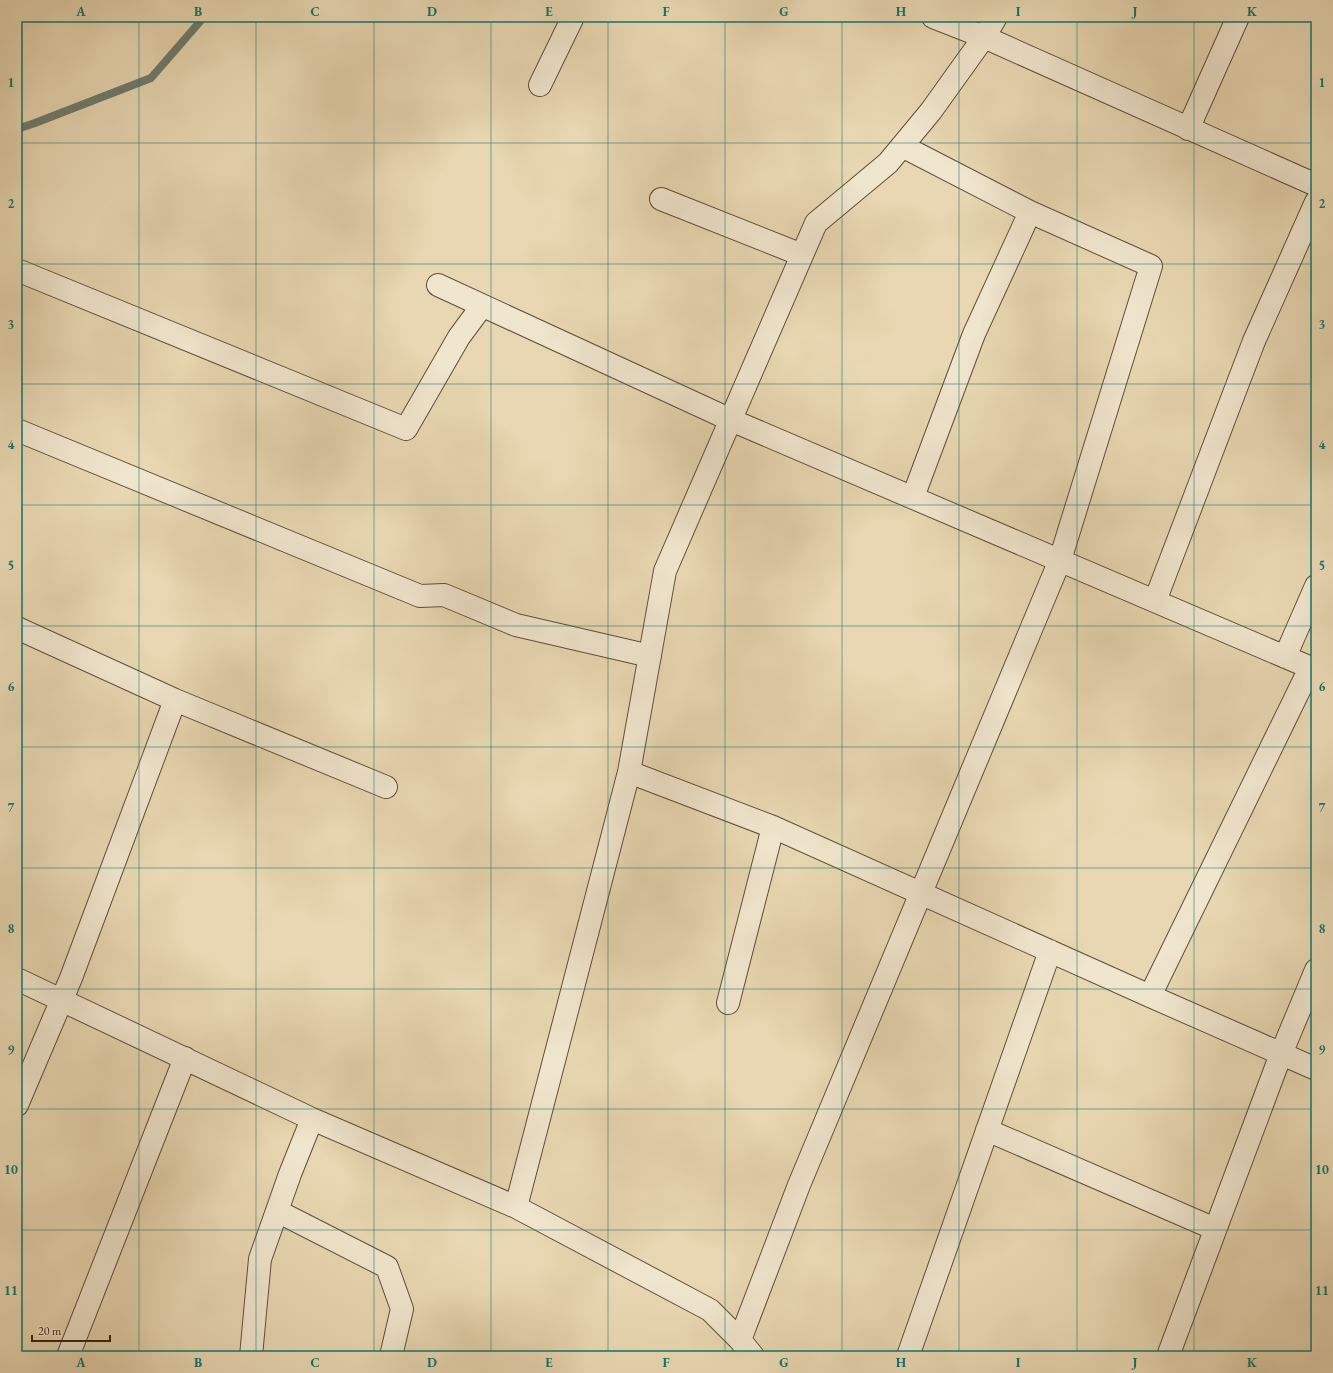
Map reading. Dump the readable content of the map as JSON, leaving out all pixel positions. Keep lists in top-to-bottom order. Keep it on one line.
{"scale_bar":"20 m","grid":{"columns":["A","B","C","D","E","F","G","H","I","J","K"],"rows":["1","2","3","4","5","6","7","8","9","10","11"]}}
